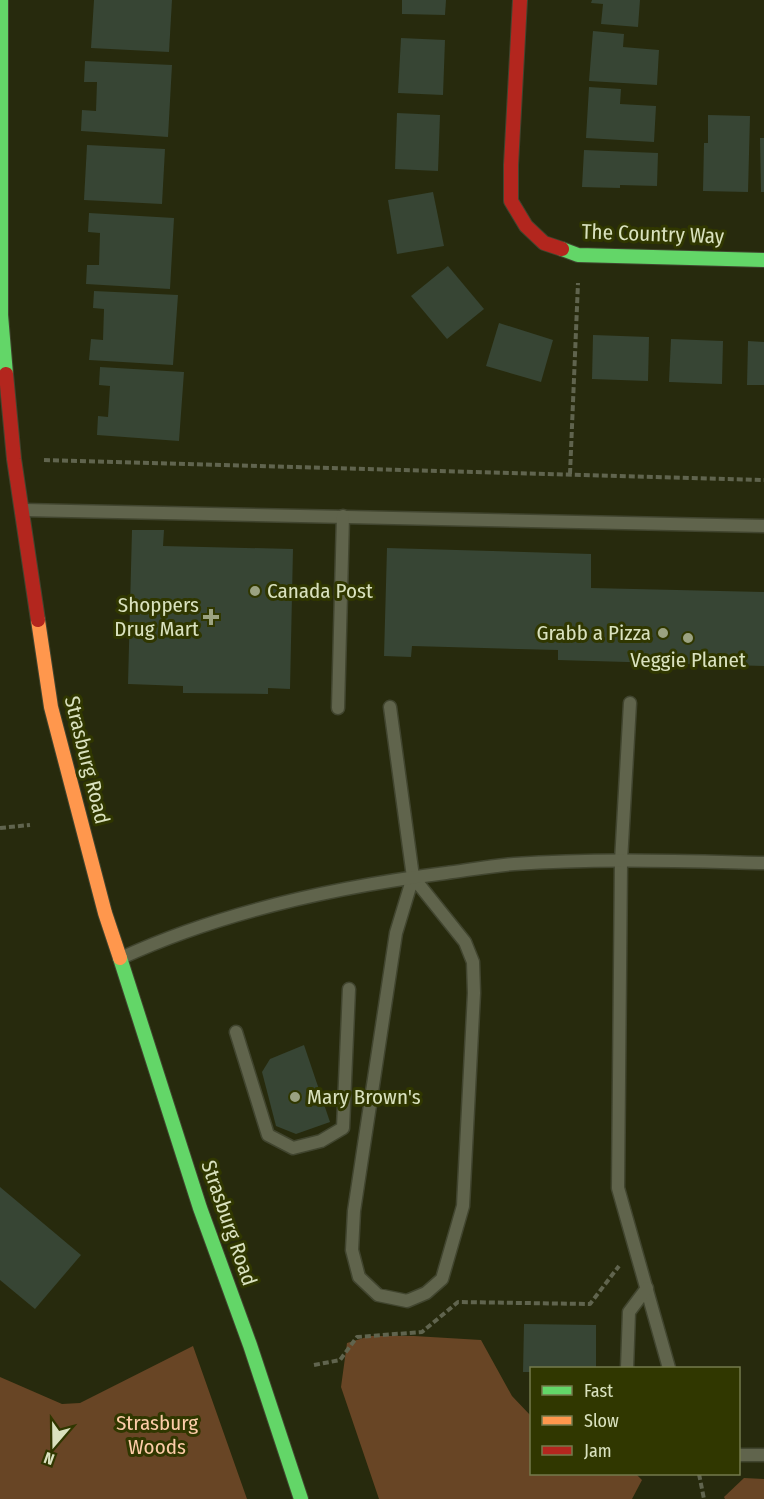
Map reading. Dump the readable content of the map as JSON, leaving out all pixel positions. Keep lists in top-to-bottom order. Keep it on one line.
{"streets":{"street":["The Country Way","Strasburg Road"]},"parks":["Strasburg Woods"],"places":{"other":["Canada Post","Grabb a Pizza","Veggie Planet","Mary Brown's"],"health":["Shoppers Drug Mart"]},"legend":["Fast","Slow","Jam"],"north":"bottom"}
